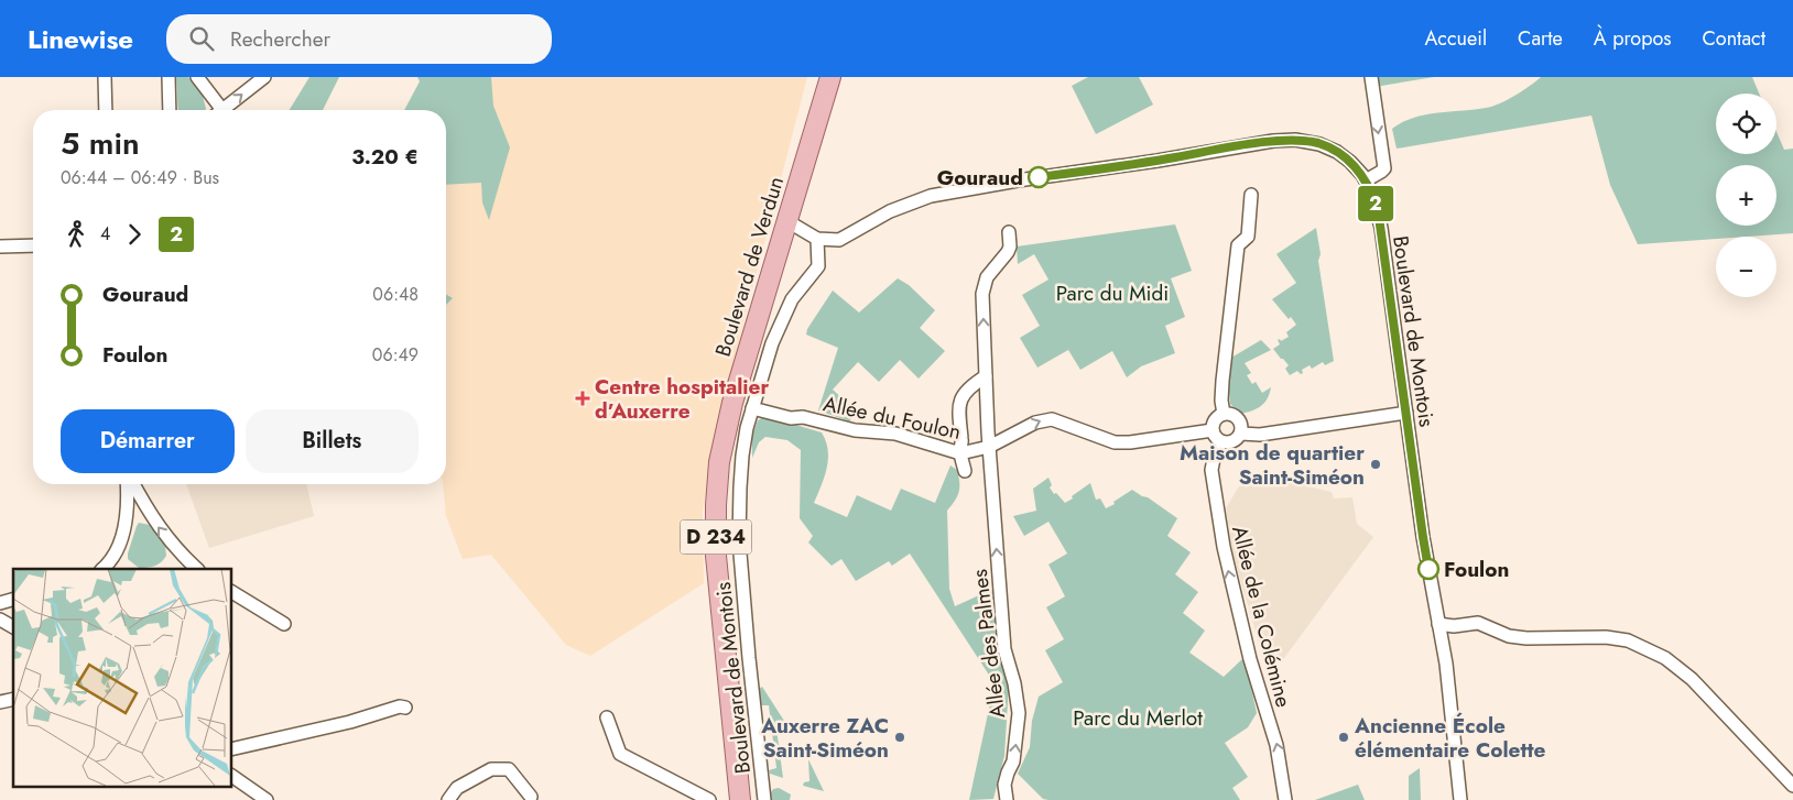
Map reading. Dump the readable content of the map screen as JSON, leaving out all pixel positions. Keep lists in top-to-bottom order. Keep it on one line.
{"streets":{"main road":["Boulevard de Verdun","D 234"],"street":["Boulevard de Montois","Allée du Foulon","Allée de la Colémine","Allée des Palmes"]},"crossings":[["Boulevard de Montois","Allée du Foulon"],["Allée du Foulon","Allée de la Colémine"],["Allée du Foulon","Allée des Palmes"]],"one_way":["Allée du Foulon","Allée de la Colémine","Allée des Palmes"],"parks":["Parc du Midi","Parc du Merlot"],"places":{"other":["Gouraud","Maison de quartier Saint-Siméon","Foulon","Auxerre ZAC Saint-Siméon","Ancienne École élémentaire Colette"],"health":["Centre hospitalier d’Auxerre"]},"lines":["bus line 2"],"page":{"header":"Linewise","search":"Rechercher","nav":["Accueil","Carte","À propos","Contact"],"on_map":"2","map_buttons":["+","−"],"heading":["5 min","06:44 – 06:49 · Bus","3.20 €"],"legs":["4","2"],"list":[{"name":"Gouraud","value":"06:48"},{"name":"Foulon","value":"06:49"}],"buttons":["Démarrer","Billets"]}}
